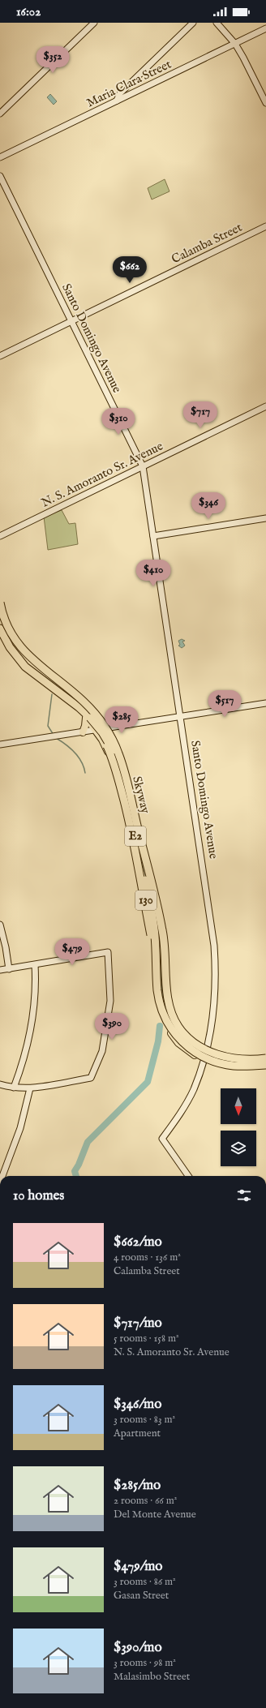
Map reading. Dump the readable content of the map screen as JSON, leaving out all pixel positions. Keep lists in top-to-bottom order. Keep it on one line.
{"streets":{"highway":["Skyway","E2"],"main road":["130"],"street":["Maria Clara Street","Calamba Street","Santo Domingo Avenue","N. S. Amoranto Sr. Avenue"]},"crossings":[["Calamba Street","Santo Domingo Avenue"],["Santo Domingo Avenue","N. S. Amoranto Sr. Avenue"],["Santo Domingo Avenue","130"],["Skyway","130"]],"north":"bottom","page":{"status":"16:02","price":["$352","$662","$717","$310","$346","$410","$517","$285","$479","$390"],"heading":"10 homes","list":[{"name":"$662/mo","note":"4 rooms · 136 m² · Calamba Street"},{"name":"$717/mo","note":"5 rooms · 158 m² · N. S. Amoranto Sr. Avenue"},{"name":"$346/mo","note":"3 rooms · 83 m² · Apartment"},{"name":"$285/mo","note":"2 rooms · 66 m² · Del Monte Avenue"},{"name":"$479/mo","note":"3 rooms · 86 m² · Gasan Street"},{"name":"$390/mo","note":"3 rooms · 98 m² · Malasimbo Street"}]}}
